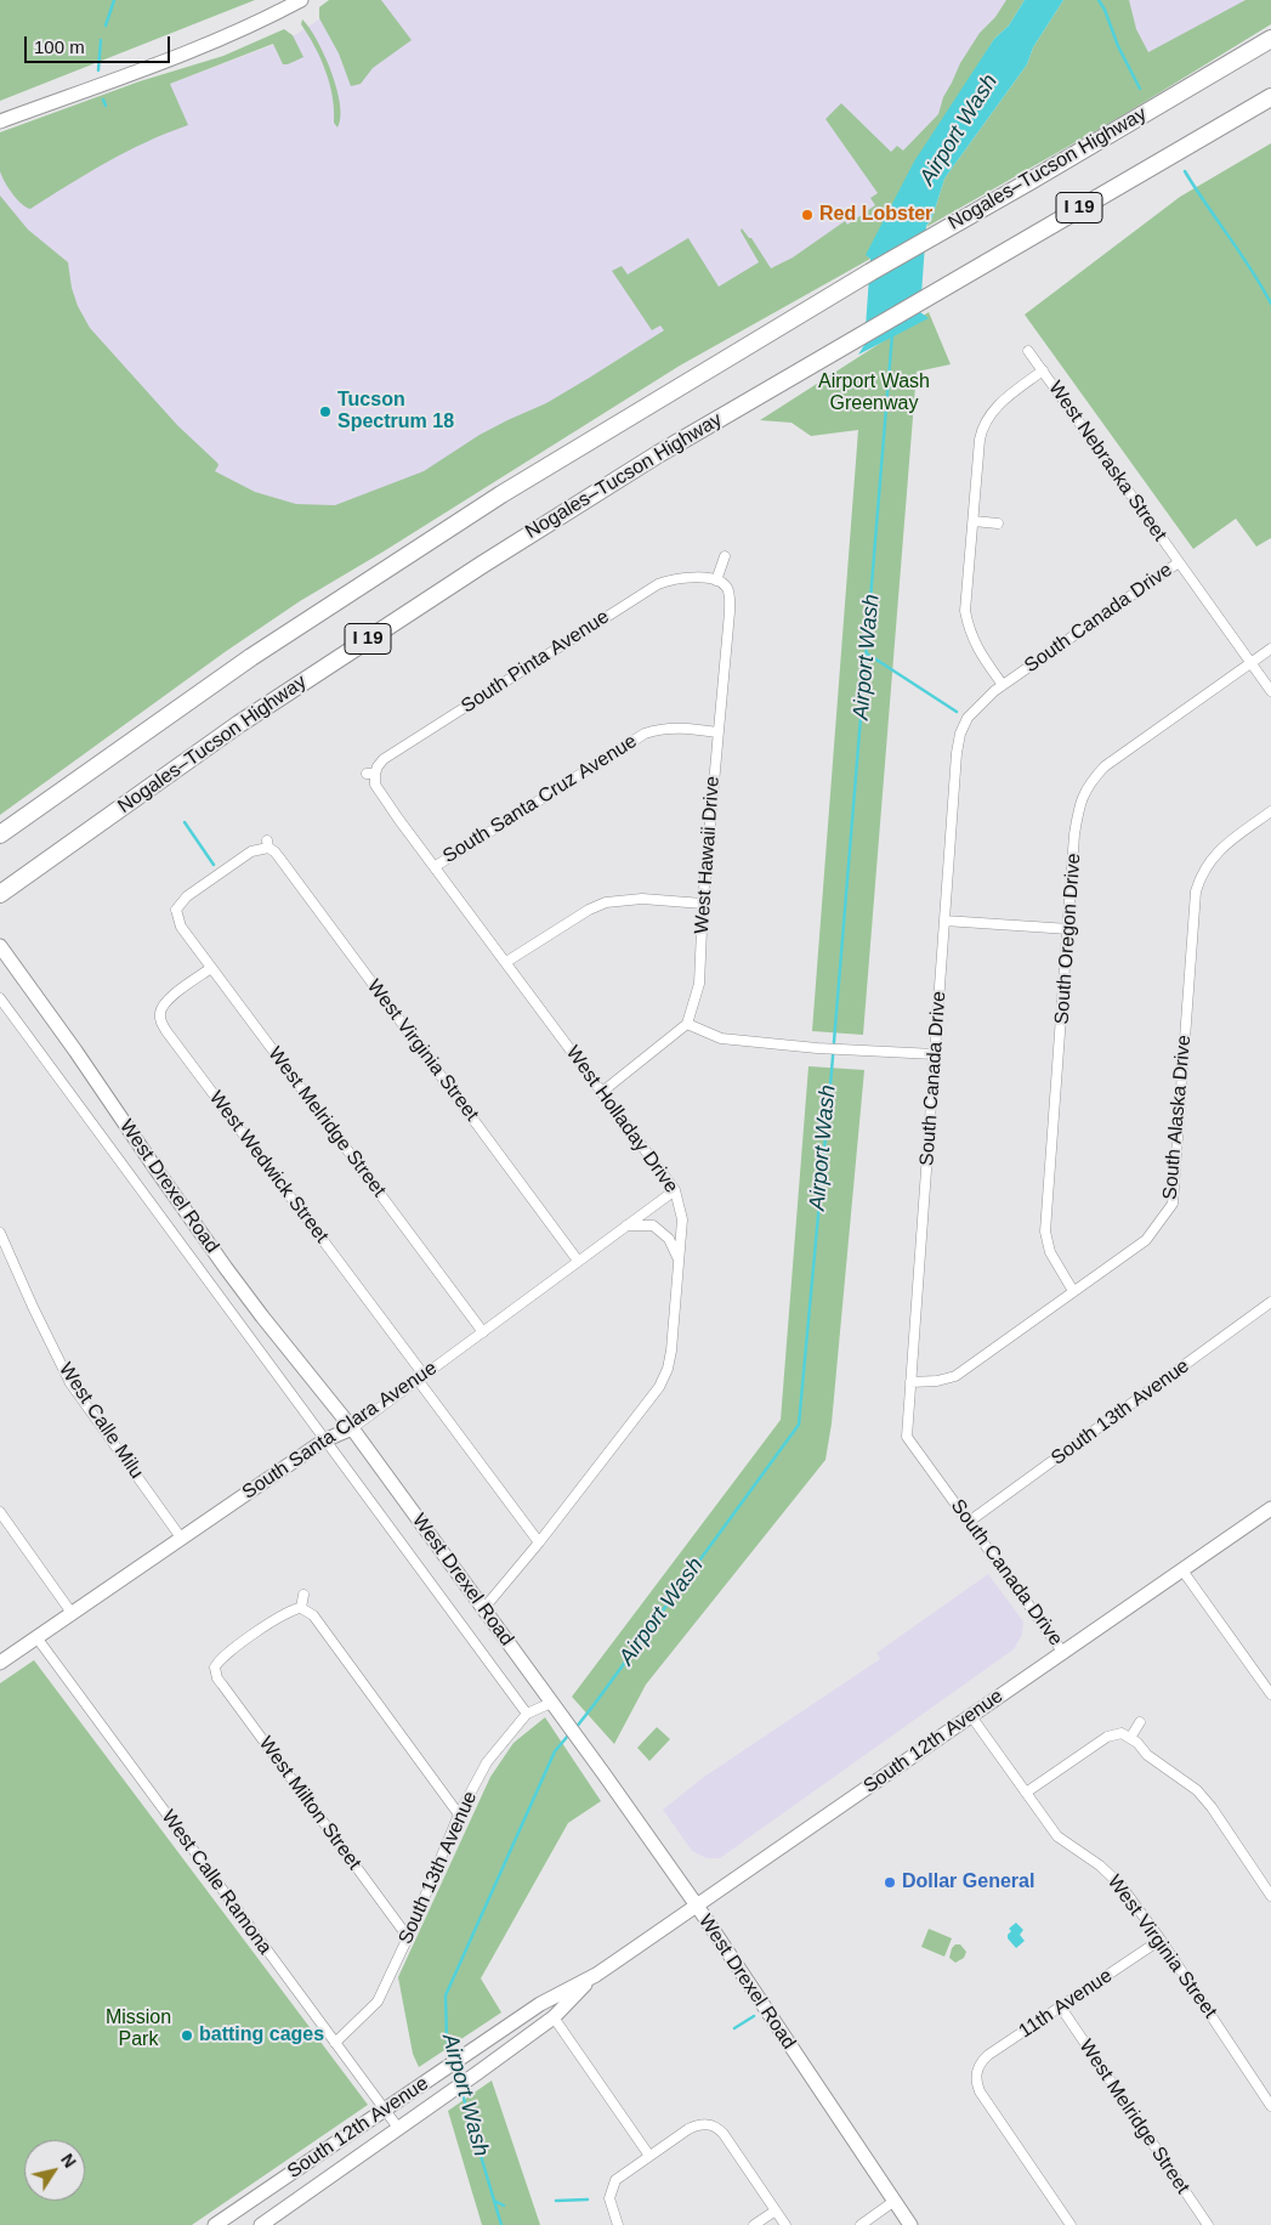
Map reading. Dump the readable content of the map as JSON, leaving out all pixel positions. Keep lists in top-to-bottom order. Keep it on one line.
{"streets":{"highway":["Nogales–Tucson Highway","I 19"],"street":["West Nebraska Street","South Canada Drive","South Pinta Avenue","South Santa Cruz Avenue","West Hawaii Drive","South Oregon Drive","West Virginia Street","South Alaska Drive","West Holladay Drive","West Melridge Street","West Wedwick Street","West Drexel Road","South 13th Avenue","West Calle Milu","South Santa Clara Avenue","South 12th Avenue","West Milton Street","West Calle Ramona","11th Avenue"]},"crossings":[["West Nebraska Street","South Canada Drive"],["West Nebraska Street","South Oregon Drive"],["South Canada Drive","South Alaska Drive"],["South Canada Drive","South 13th Avenue"],["South Canada Drive","South 12th Avenue"],["South Pinta Avenue","West Hawaii Drive"],["South Pinta Avenue","West Holladay Drive"],["South Santa Cruz Avenue","West Hawaii Drive"],["South Santa Cruz Avenue","West Holladay Drive"],["South Oregon Drive","South Alaska Drive"],["West Virginia Street","West Melridge Street"],["West Virginia Street","South Santa Clara Avenue"],["West Virginia Street","South 12th Avenue"],["West Virginia Street","11th Avenue"],["West Holladay Drive","West Wedwick Street"],["West Holladay Drive","West Drexel Road"],["West Holladay Drive","South Santa Clara Avenue"],["West Melridge Street","South Santa Clara Avenue"],["West Melridge Street","11th Avenue"],["West Wedwick Street","South Santa Clara Avenue"],["West Drexel Road","South 13th Avenue"],["West Drexel Road","South Santa Clara Avenue"],["West Drexel Road","South 12th Avenue"],["South 13th Avenue","West Milton Street"],["South 13th Avenue","West Calle Ramona"],["West Calle Milu","South Santa Clara Avenue"],["South Santa Clara Avenue","West Calle Ramona"],["South 12th Avenue","West Calle Ramona"]],"water":["Airport Wash"],"parks":["Airport Wash Greenway","Mission Park"],"places":["Red Lobster","Tucson Spectrum 18","Dollar General","batting cages"],"scale_bar":"100 m","north":"top right"}
